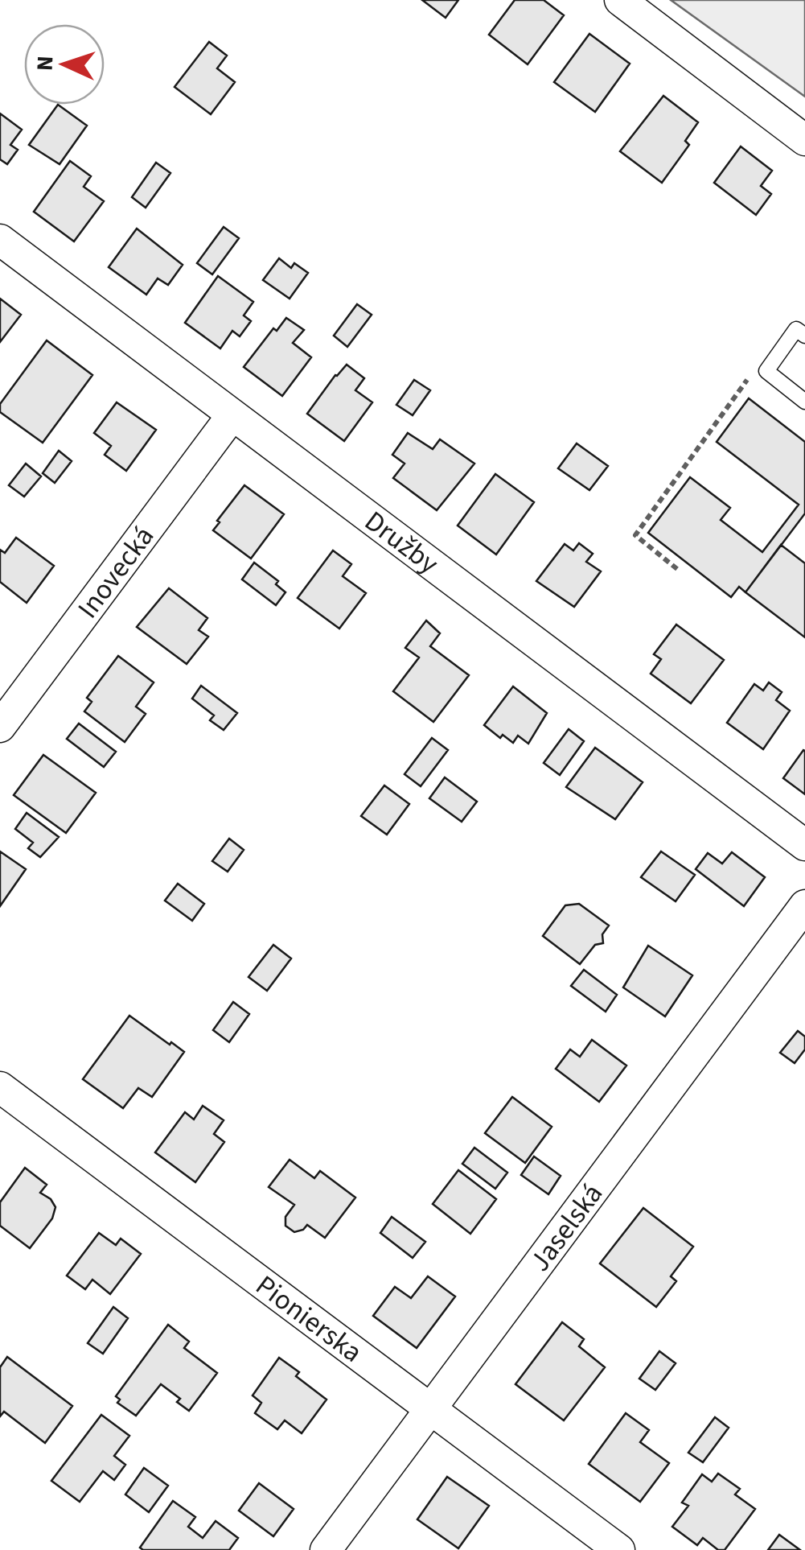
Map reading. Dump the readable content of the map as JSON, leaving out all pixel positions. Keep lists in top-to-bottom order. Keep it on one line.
{"streets":{"street":["Družby","Inovecká","Jaselská","Pionierska"]},"crossings":[["Družby","Inovecká"],["Jaselská","Pionierska"]],"north":"left"}
